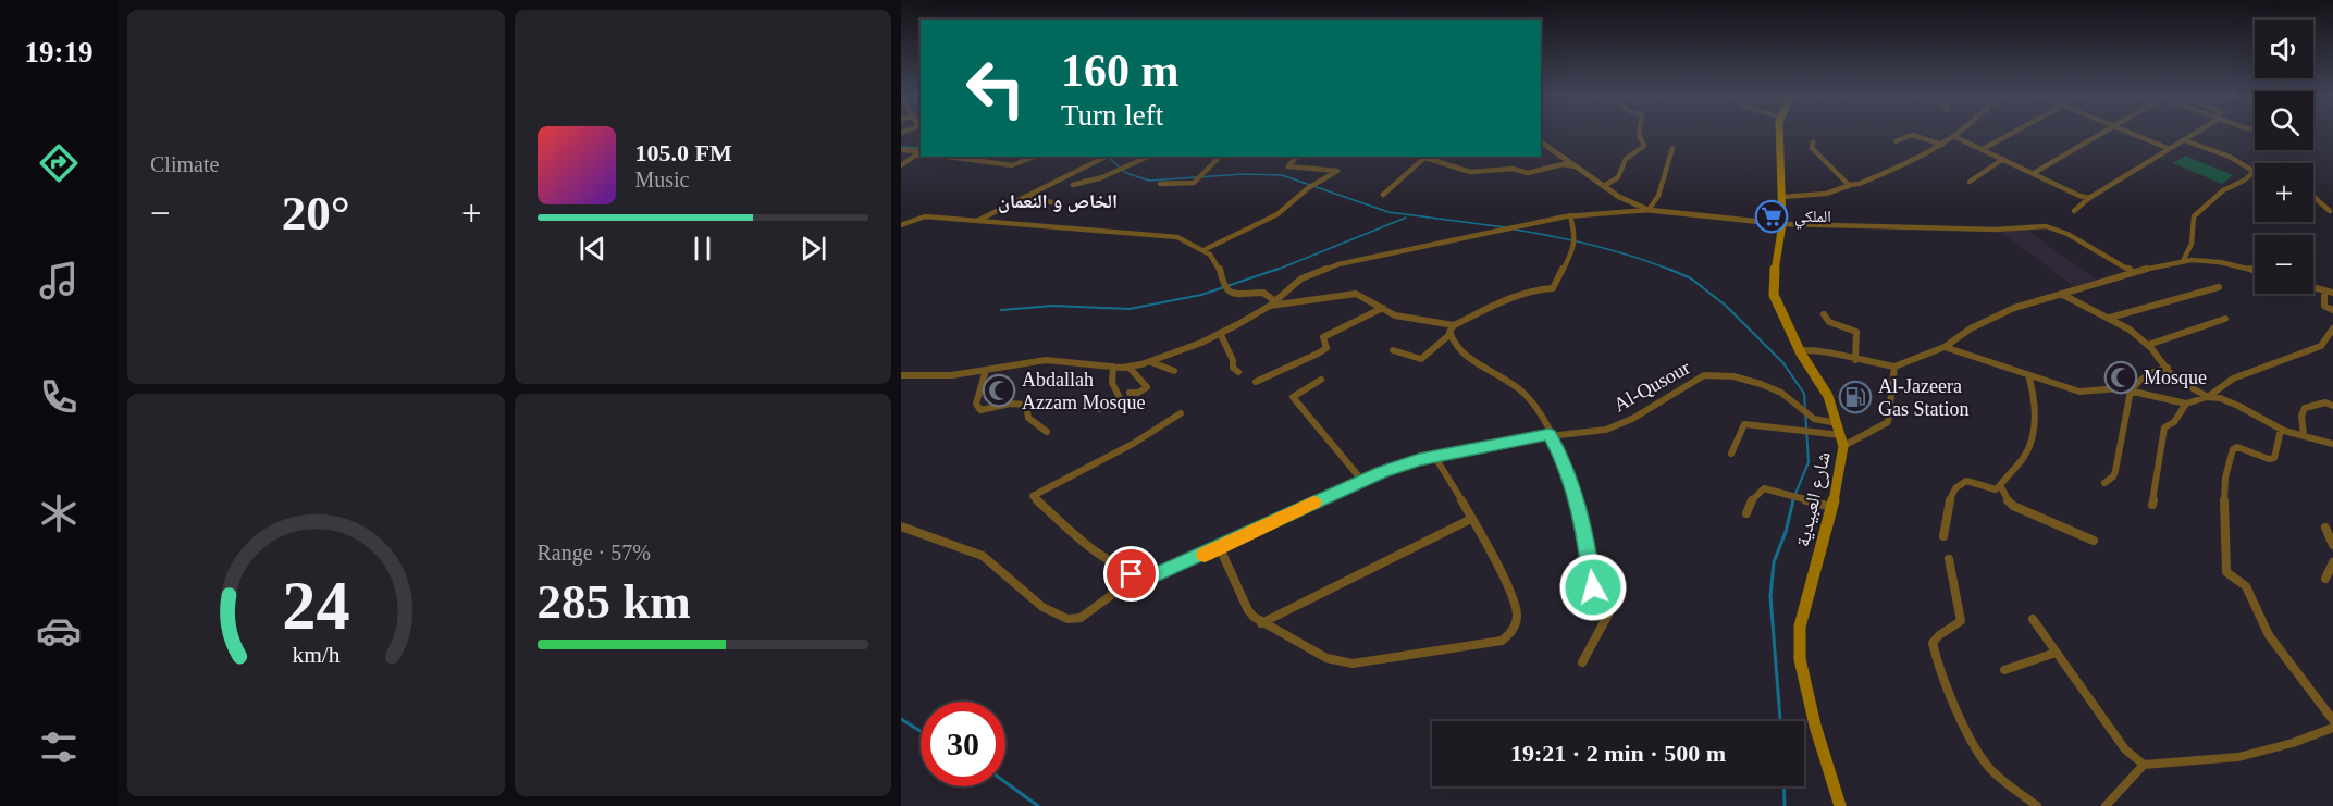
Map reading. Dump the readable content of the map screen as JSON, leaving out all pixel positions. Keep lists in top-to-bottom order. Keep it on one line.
{"streets":{"main road":["شارع العبيدية"],"street":["Al-Qusour"]},"crossings":[["Al-Qusour","شارع العبيدية"]],"districts":["الخاص و النعمان"],"places":{"supermarket":["الملكي"],"mosque":["Mosque","Abdallah Azzam Mosque"],"fuel station":["Al-Jazeera Gas Station"]},"page":{"tabs":"19:19","tile":["Climate",["Range · 57%","285 km"]],"map_buttons":["+","−"],"turn":["160 m","Turn left"],"song":["105.0 FM","Music"],"heat":["−","20°","+"],"limit":"30","trip":"19:21 · 2 min · 500 m","gauge":["24","km/h"]}}
